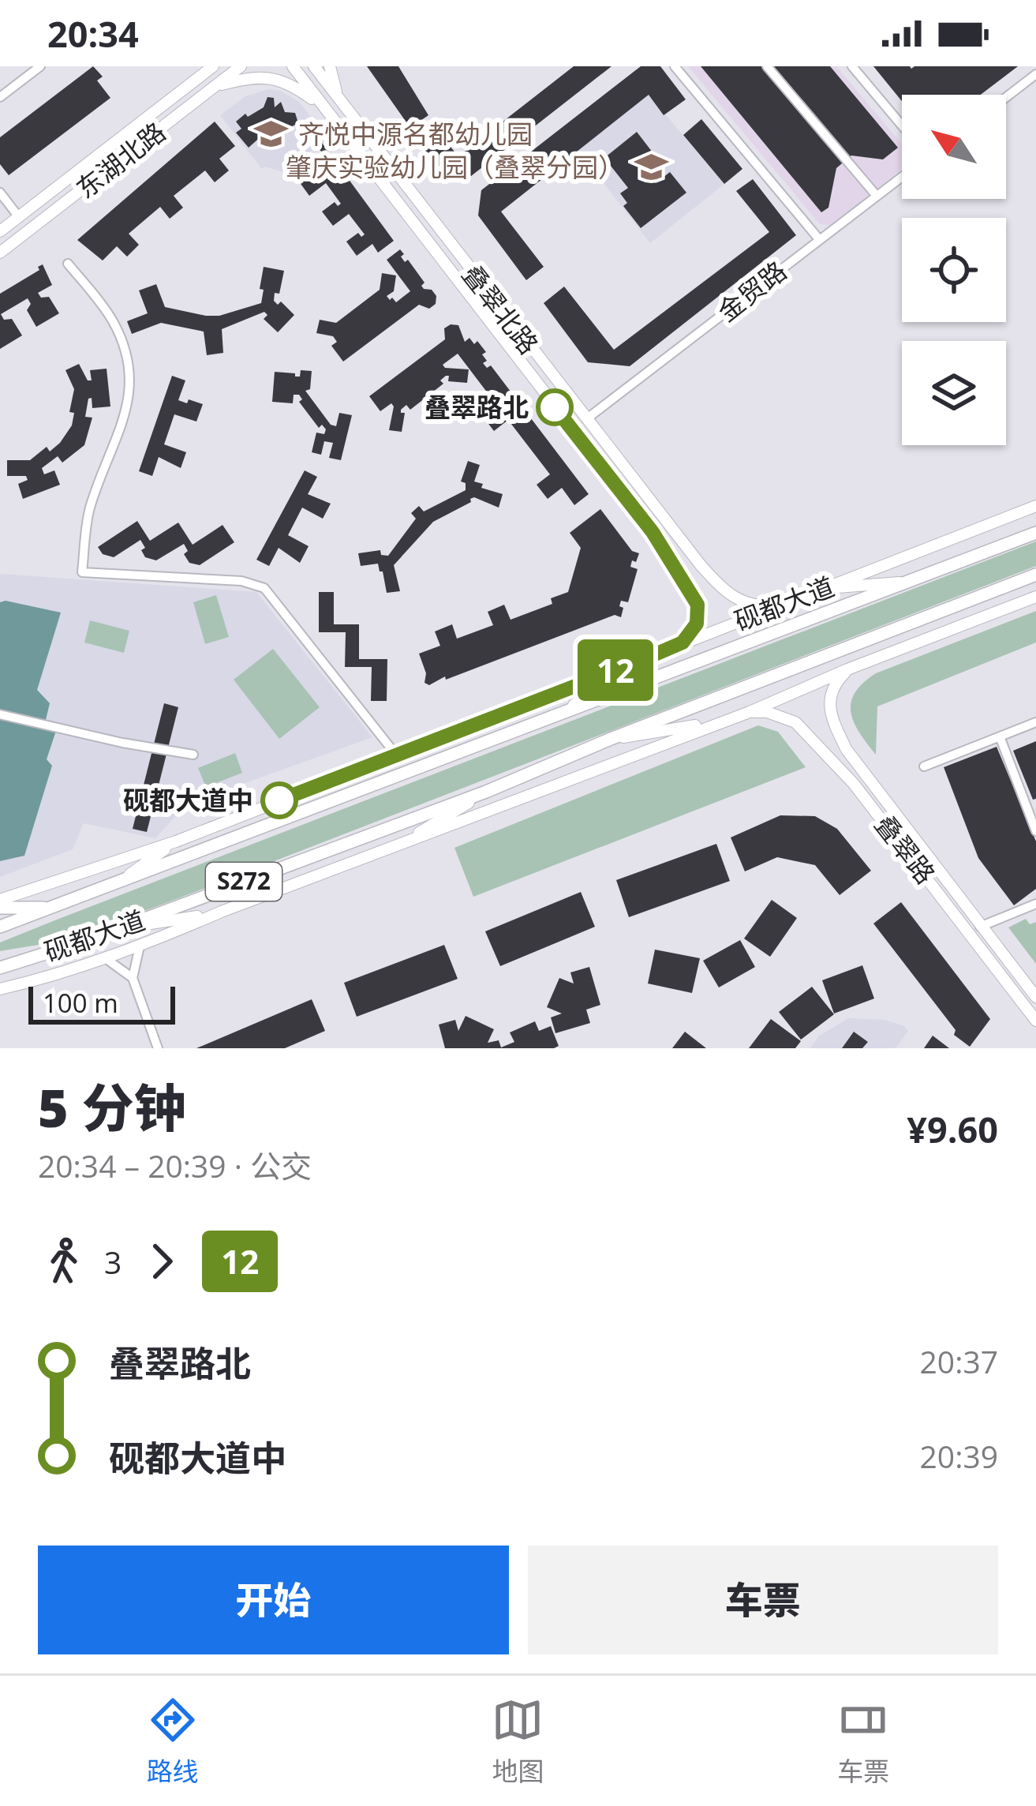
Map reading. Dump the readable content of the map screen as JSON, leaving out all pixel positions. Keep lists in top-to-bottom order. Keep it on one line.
{"streets":{"main road":["东湖北路","叠翠北路","砚都大道","叠翠路","S272"],"street":["金贸路"]},"crossings":[["金贸路","叠翠北路"],["叠翠北路","砚都大道"],["砚都大道","叠翠路"]],"places":{"school or university":["齐悦中源名都幼儿园","肇庆实验幼儿园（叠翠分园）"],"other":["叠翠路北","砚都大道中"]},"lines":["bus line 12"],"scale_bar":"100 m","north":"top left","page":{"status":"20:34","on_map":"12","scale":"100 m","heading":["5 分钟","20:34 – 20:39 · 公交","¥9.60"],"legs":["3","12"],"list":[{"name":"叠翠路北","value":"20:37"},{"name":"砚都大道中","value":"20:39"}],"buttons":["开始","车票"],"tabs":["路线","地图","车票"]}}
